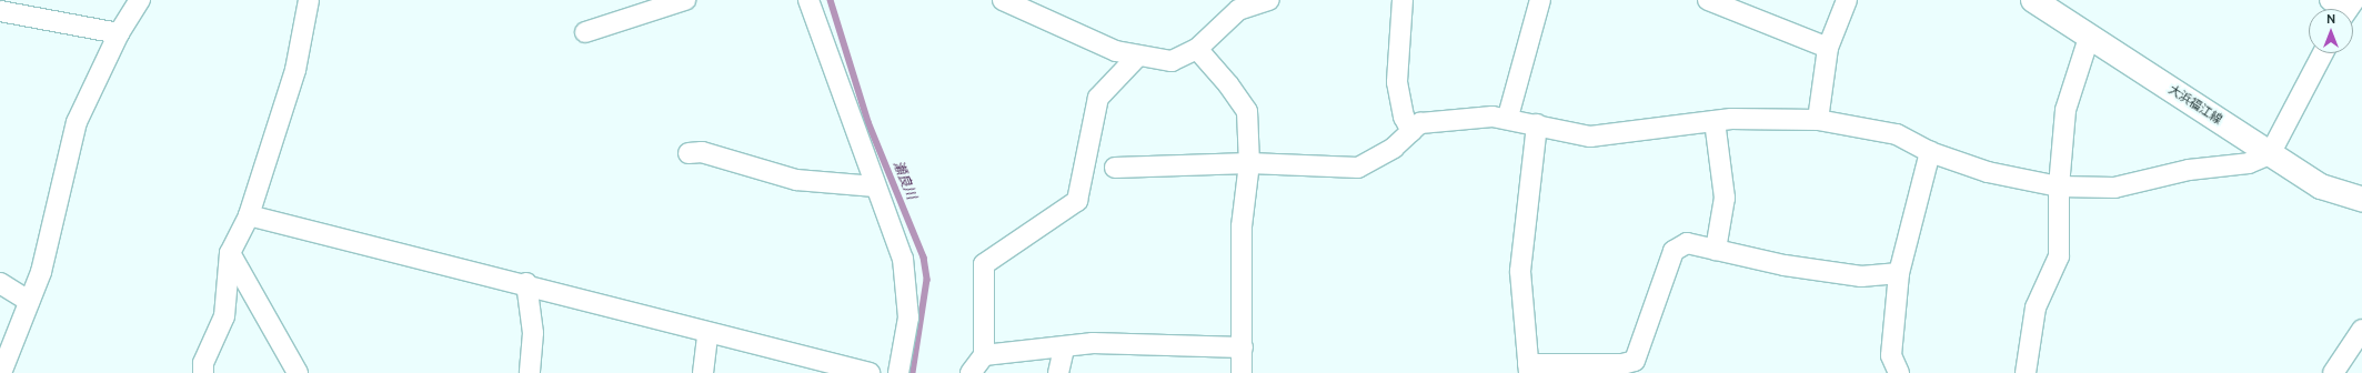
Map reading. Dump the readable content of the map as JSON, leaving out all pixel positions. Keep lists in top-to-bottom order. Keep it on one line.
{"streets":{"main road":["大浜福江線"]},"water":["瀬良川"],"north":"top"}
